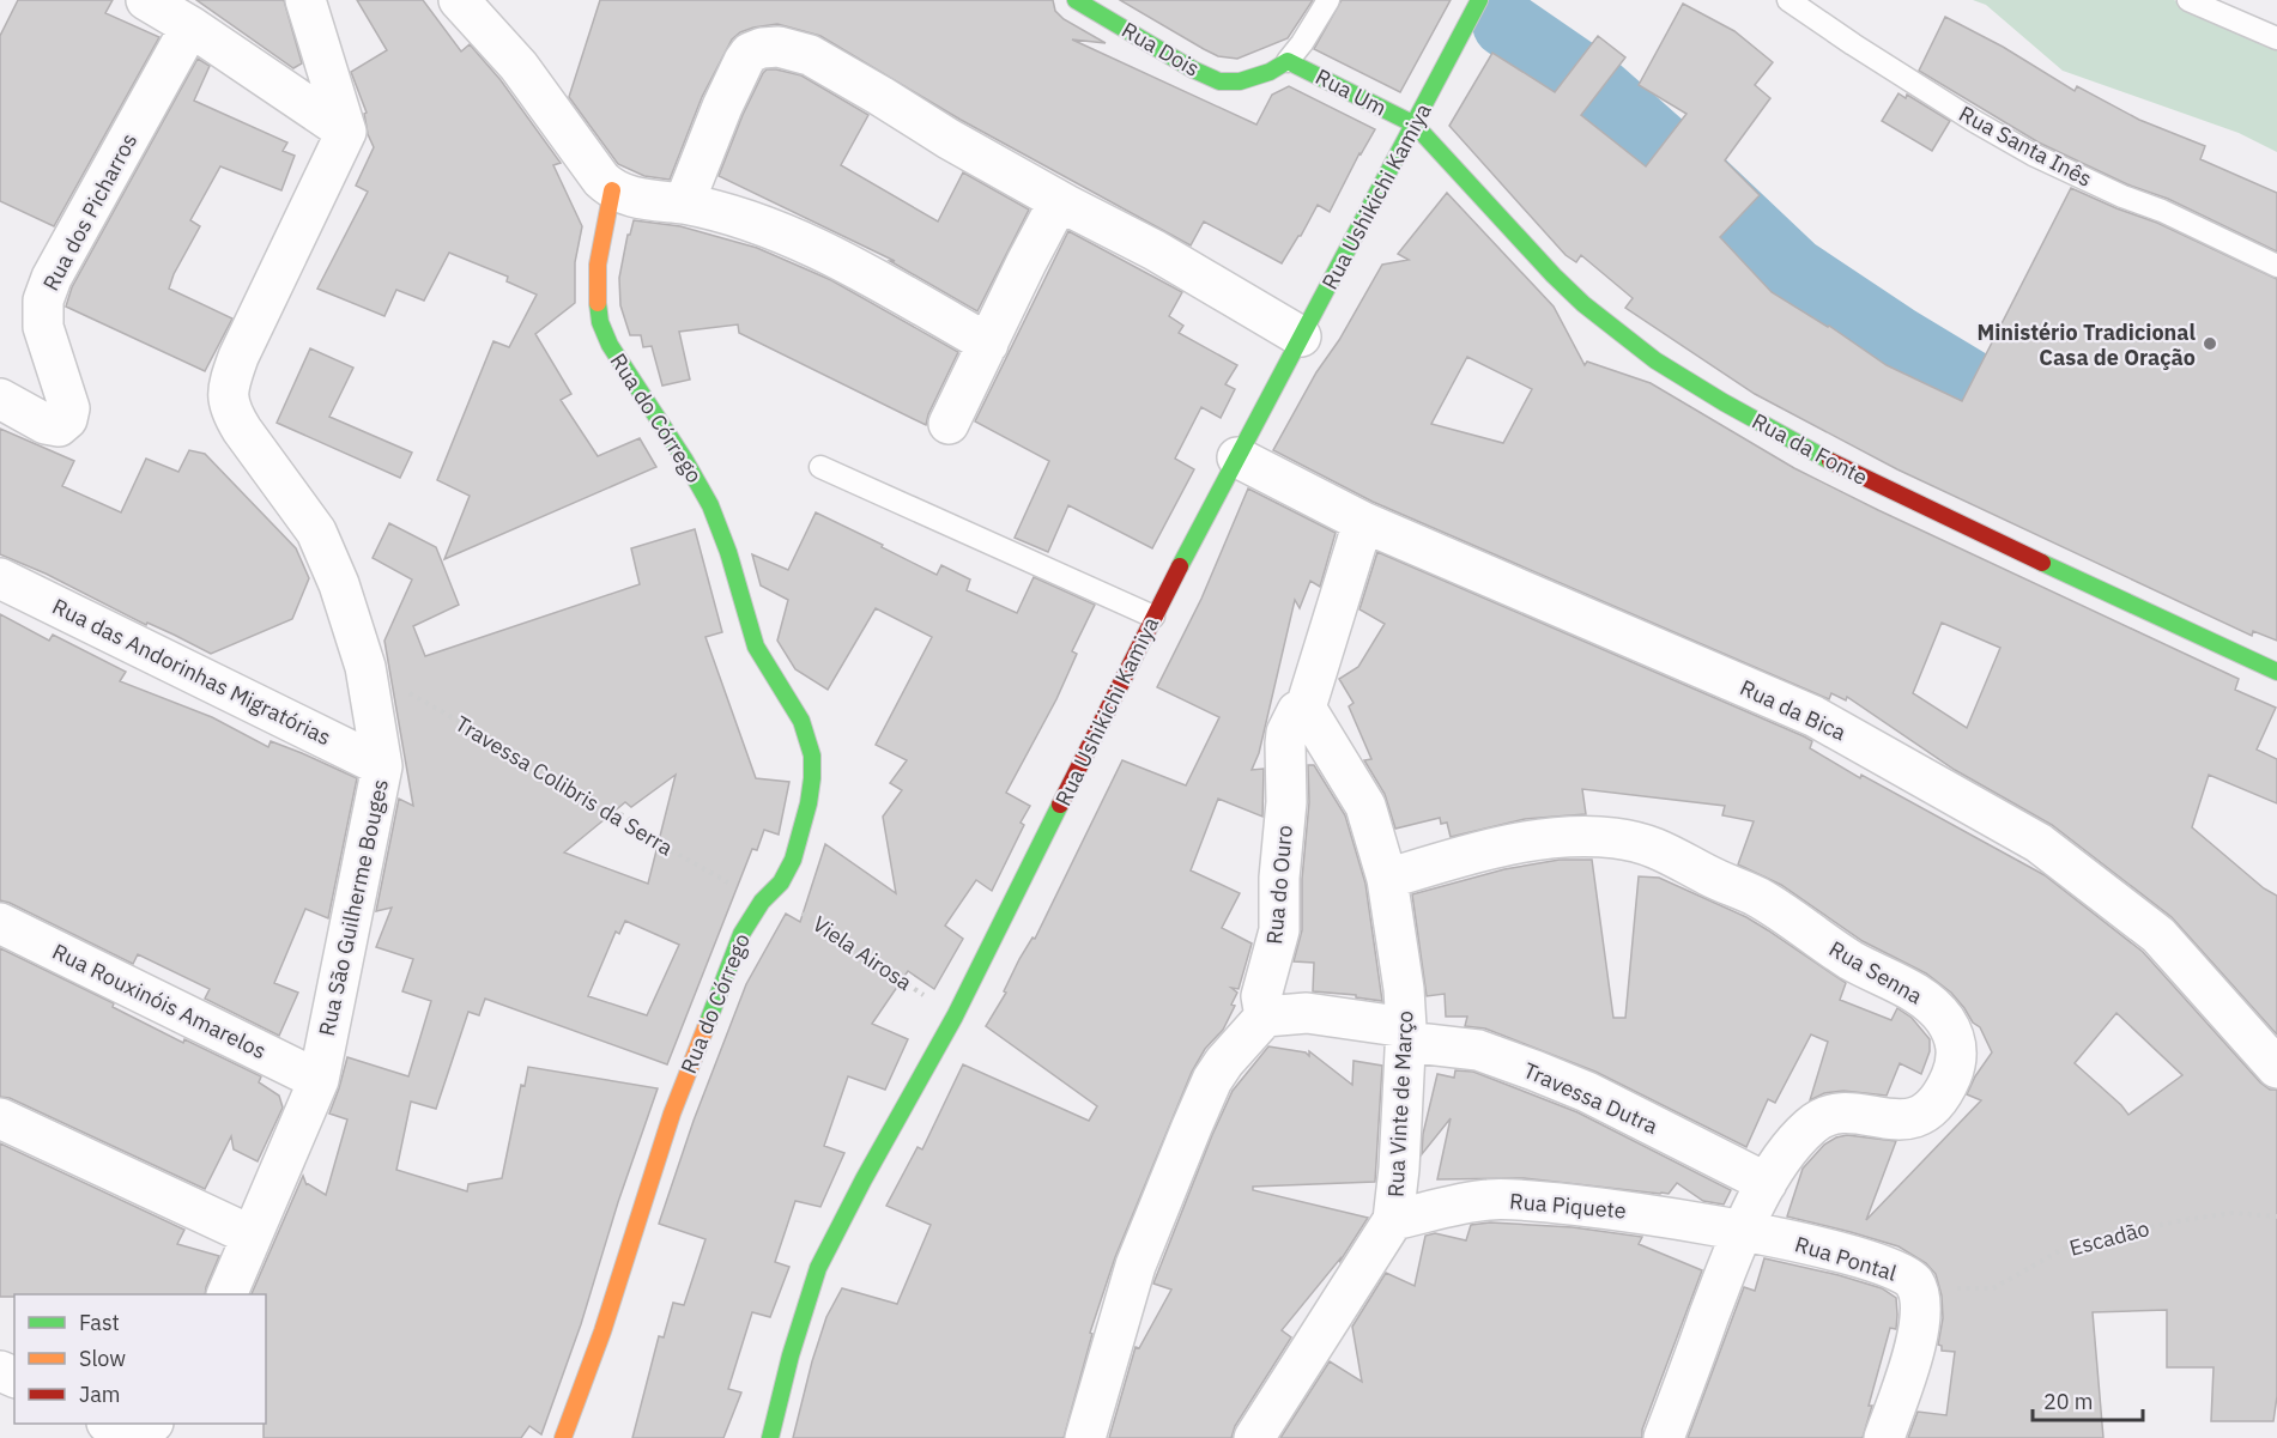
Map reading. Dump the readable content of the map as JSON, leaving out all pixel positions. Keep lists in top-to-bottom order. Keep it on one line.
{"streets":{"street":["Rua Dois","Rua Um","Rua Ushikichi Kamiya","Rua dos Picharros","Rua do Córrego","Rua da Fonte","Rua das Andorinhas Migratórias","Rua da Bica","Rua do Ouro","Rua São Guilherme Bouges","Rua Senna","Rua Rouxinóis Amarelos","Travessa Dutra","Rua Vinte de Março","Rua Piquete","Rua Pontal"],"lane":["Rua Santa Inês"],"path":["Travessa Colibris da Serra","Viela Airosa","Escadão"]},"crossings":[["Rua Dois","Rua Um"],["Rua Um","Rua Ushikichi Kamiya"],["Rua Um","Rua da Fonte"],["Rua Ushikichi Kamiya","Rua da Fonte"],["Rua Ushikichi Kamiya","Rua da Bica"],["Rua Ushikichi Kamiya","Viela Airosa"],["Rua do Córrego","Travessa Colibris da Serra"],["Rua do Córrego","Viela Airosa"],["Rua das Andorinhas Migratórias","Rua São Guilherme Bouges"],["Rua da Bica","Rua do Ouro"],["Travessa Colibris da Serra","Rua São Guilherme Bouges"],["Travessa Colibris da Serra","Viela Airosa"],["Rua do Ouro","Travessa Dutra"],["Rua do Ouro","Rua Vinte de Março"],["Rua São Guilherme Bouges","Rua Rouxinóis Amarelos"],["Rua Senna","Travessa Dutra"],["Rua Senna","Rua Vinte de Março"],["Rua Senna","Rua Piquete"],["Rua Senna","Rua Pontal"],["Travessa Dutra","Rua Vinte de Março"],["Rua Vinte de Março","Rua Piquete"],["Rua Piquete","Rua Pontal"],["Escadão","Rua Pontal"]],"places":["Ministério Tradicional Casa de Oração"],"legend":["Fast","Slow","Jam"],"scale_bar":"20 m"}
